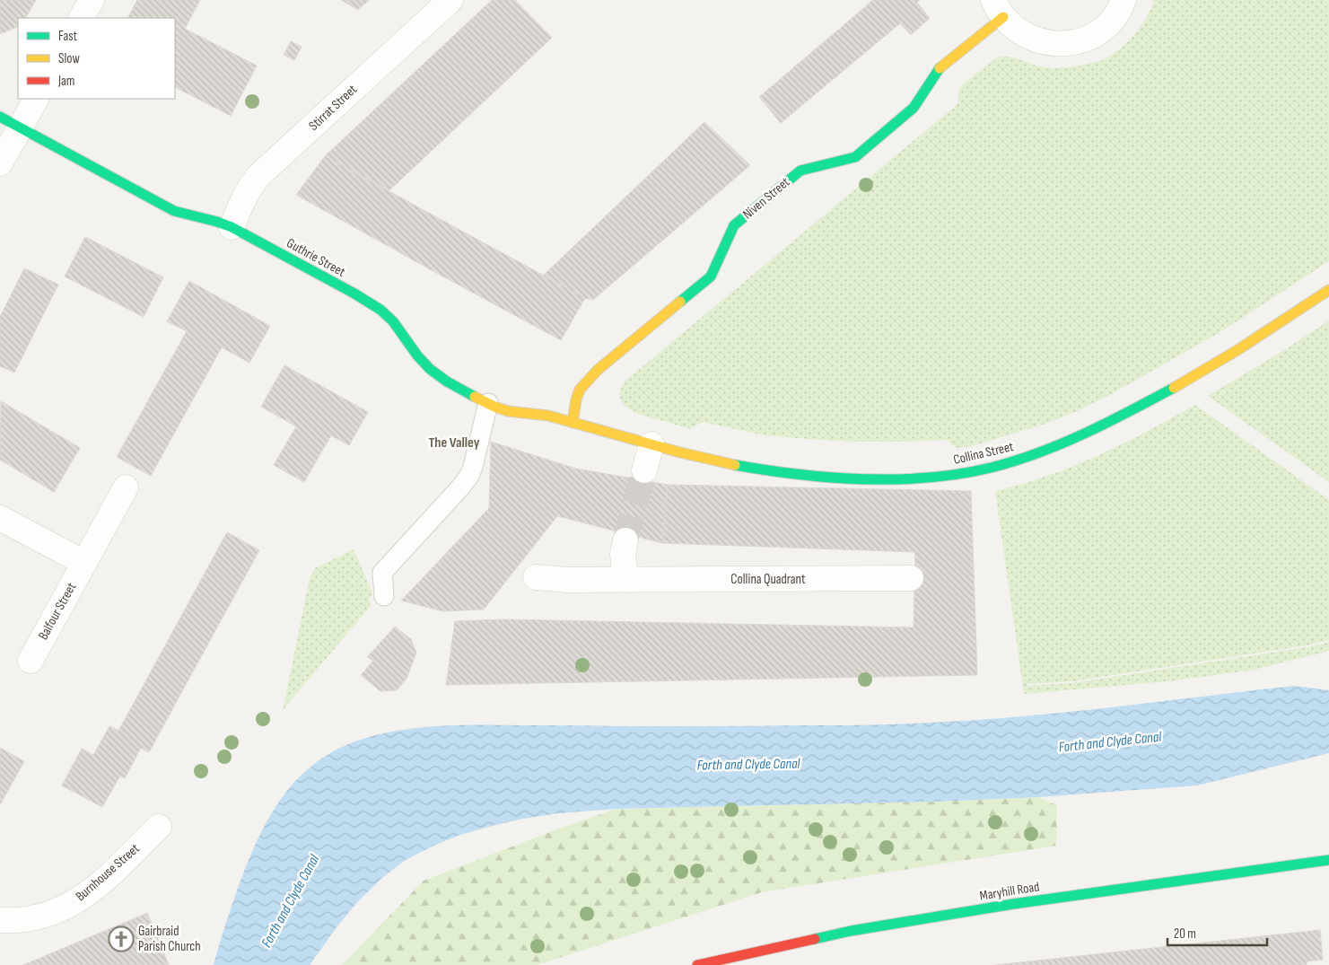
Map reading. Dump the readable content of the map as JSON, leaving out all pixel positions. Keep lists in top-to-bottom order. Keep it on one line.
{"streets":{"street":["Stirrat Street","Niven Street","Guthrie Street","Collina Street","Collina Quadrant","Balfour Street","Burnhouse Street","Maryhill Road"]},"crossings":[["Stirrat Street","Guthrie Street"],["Niven Street","Guthrie Street"],["Guthrie Street","Collina Street"]],"districts":["The Valley"],"water":["Forth and Clyde Canal"],"places":{"church":["Gairbraid Parish Church"]},"legend":["Fast","Slow","Jam"],"scale_bar":"20 m"}
